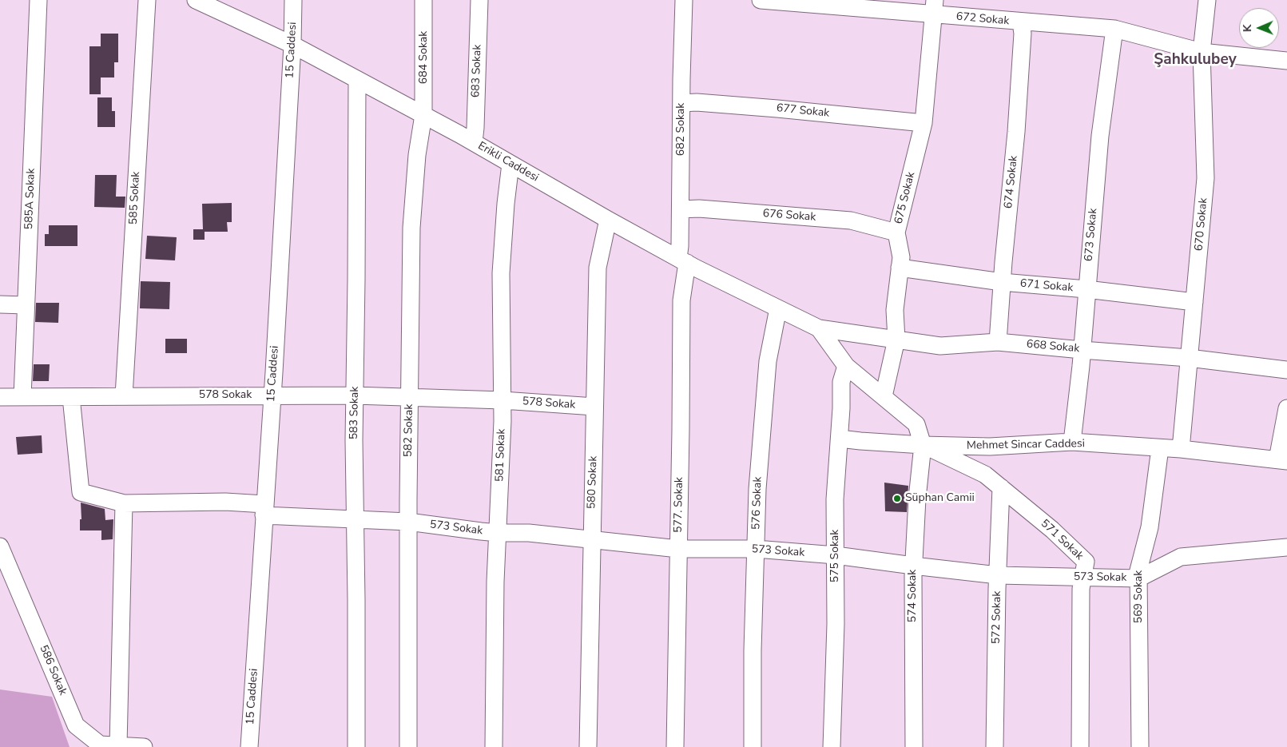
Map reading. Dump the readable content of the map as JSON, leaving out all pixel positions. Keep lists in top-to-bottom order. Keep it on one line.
{"streets":{"street":["672 Sokak","15 Caddesi","684 Sokak","683 Sokak","677 Sokak","682 Sokak","Erikli Caddesi","674 Sokak","585 Sokak","675 Sokak","585A Sokak","676 Sokak","670 Sokak","673 Sokak","671 Sokak","668 Sokak","578 Sokak","583 Sokak","582 Sokak","Mehmet Sincar Caddesi","581 Sokak","580 Sokak","576 Sokak","577. Sokak","573 Sokak","571 Sokak","575 Sokak","574 Sokak","569 Sokak","572 Sokak","586 Sokak"]},"crossings":[["672 Sokak","674 Sokak"],["672 Sokak","675 Sokak"],["672 Sokak","670 Sokak"],["672 Sokak","673 Sokak"],["15 Caddesi","Erikli Caddesi"],["15 Caddesi","578 Sokak"],["15 Caddesi","573 Sokak"],["684 Sokak","Erikli Caddesi"],["684 Sokak","582 Sokak"],["683 Sokak","Erikli Caddesi"],["677 Sokak","682 Sokak"],["677 Sokak","675 Sokak"],["682 Sokak","Erikli Caddesi"],["682 Sokak","676 Sokak"],["682 Sokak","577. Sokak"],["Erikli Caddesi","668 Sokak"],["Erikli Caddesi","583 Sokak"],["Erikli Caddesi","582 Sokak"],["Erikli Caddesi","581 Sokak"],["Erikli Caddesi","580 Sokak"],["Erikli Caddesi","576 Sokak"],["Erikli Caddesi","577. Sokak"],["674 Sokak","671 Sokak"],["674 Sokak","668 Sokak"],["585 Sokak","578 Sokak"],["675 Sokak","676 Sokak"],["675 Sokak","671 Sokak"],["675 Sokak","668 Sokak"],["585A Sokak","578 Sokak"],["670 Sokak","671 Sokak"],["670 Sokak","668 Sokak"],["670 Sokak","Mehmet Sincar Caddesi"],["673 Sokak","671 Sokak"],["673 Sokak","668 Sokak"],["673 Sokak","Mehmet Sincar Caddesi"],["578 Sokak","583 Sokak"],["578 Sokak","582 Sokak"],["578 Sokak","581 Sokak"],["578 Sokak","580 Sokak"],["578 Sokak","573 Sokak"],["583 Sokak","573 Sokak"],["582 Sokak","573 Sokak"],["Mehmet Sincar Caddesi","571 Sokak"],["Mehmet Sincar Caddesi","575 Sokak"],["Mehmet Sincar Caddesi","574 Sokak"],["Mehmet Sincar Caddesi","569 Sokak"],["581 Sokak","573 Sokak"],["580 Sokak","573 Sokak"],["576 Sokak","573 Sokak"],["577. Sokak","573 Sokak"],["573 Sokak","571 Sokak"],["573 Sokak","575 Sokak"],["573 Sokak","574 Sokak"],["573 Sokak","569 Sokak"],["573 Sokak","572 Sokak"],["571 Sokak","574 Sokak"],["571 Sokak","572 Sokak"]],"districts":["Şahkulubey"],"places":["Süphan Camii"],"north":"left"}
